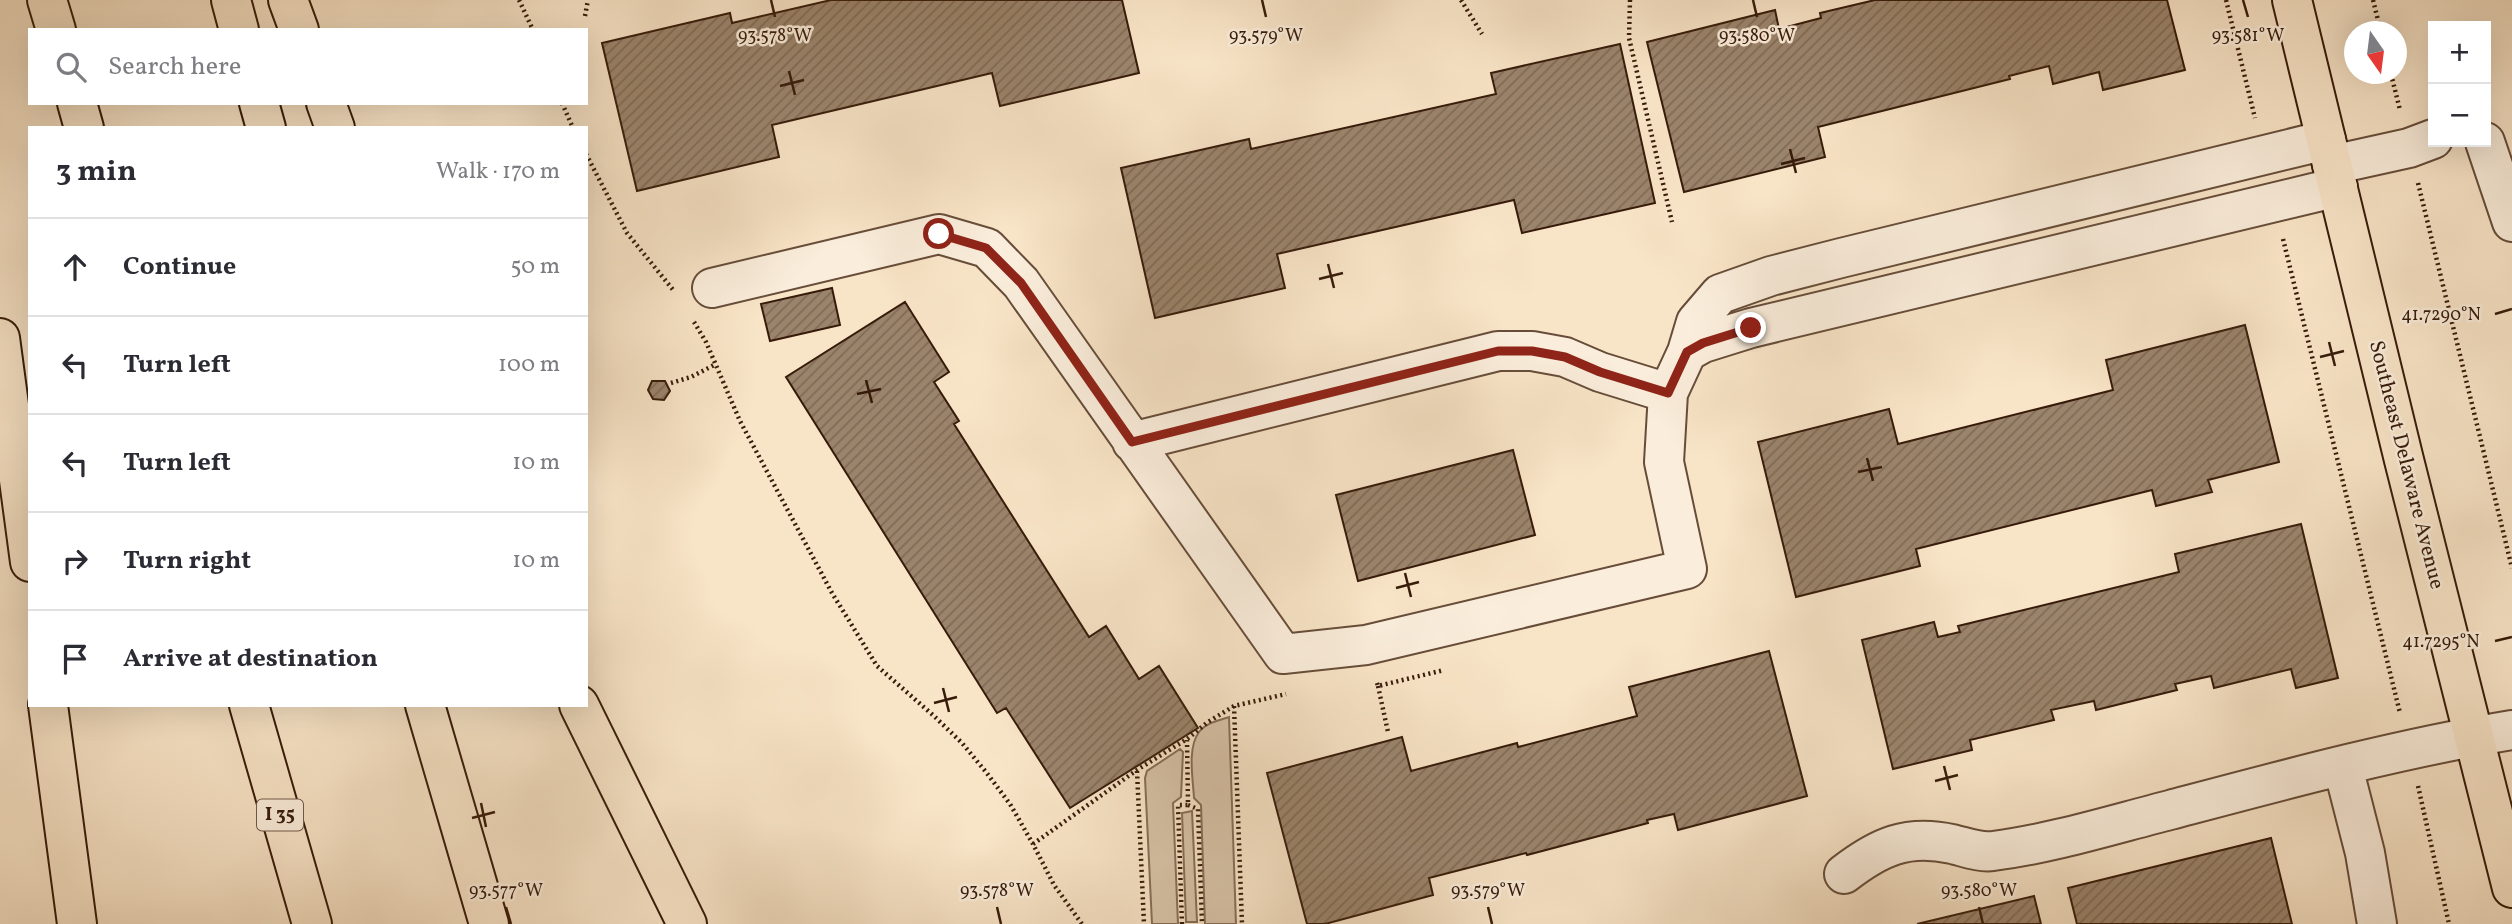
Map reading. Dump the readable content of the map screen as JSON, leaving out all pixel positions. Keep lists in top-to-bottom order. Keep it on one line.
{"streets":{"main road":["Southeast Delaware Avenue","I 35"]},"north":"bottom","page":{"map_buttons":["+","−"],"search":"Search here","heading":["3 min","Walk · 170 m"],"list":[["Continue","50 m"],["Turn left","100 m"],["Turn left","10 m"],["Turn right","10 m"],"Arrive at destination"]},"coordinates":["93.578°W","93.579°W","93.580°W","93.581°W","41.7290°N","41.7295°N","93.577°W"]}
